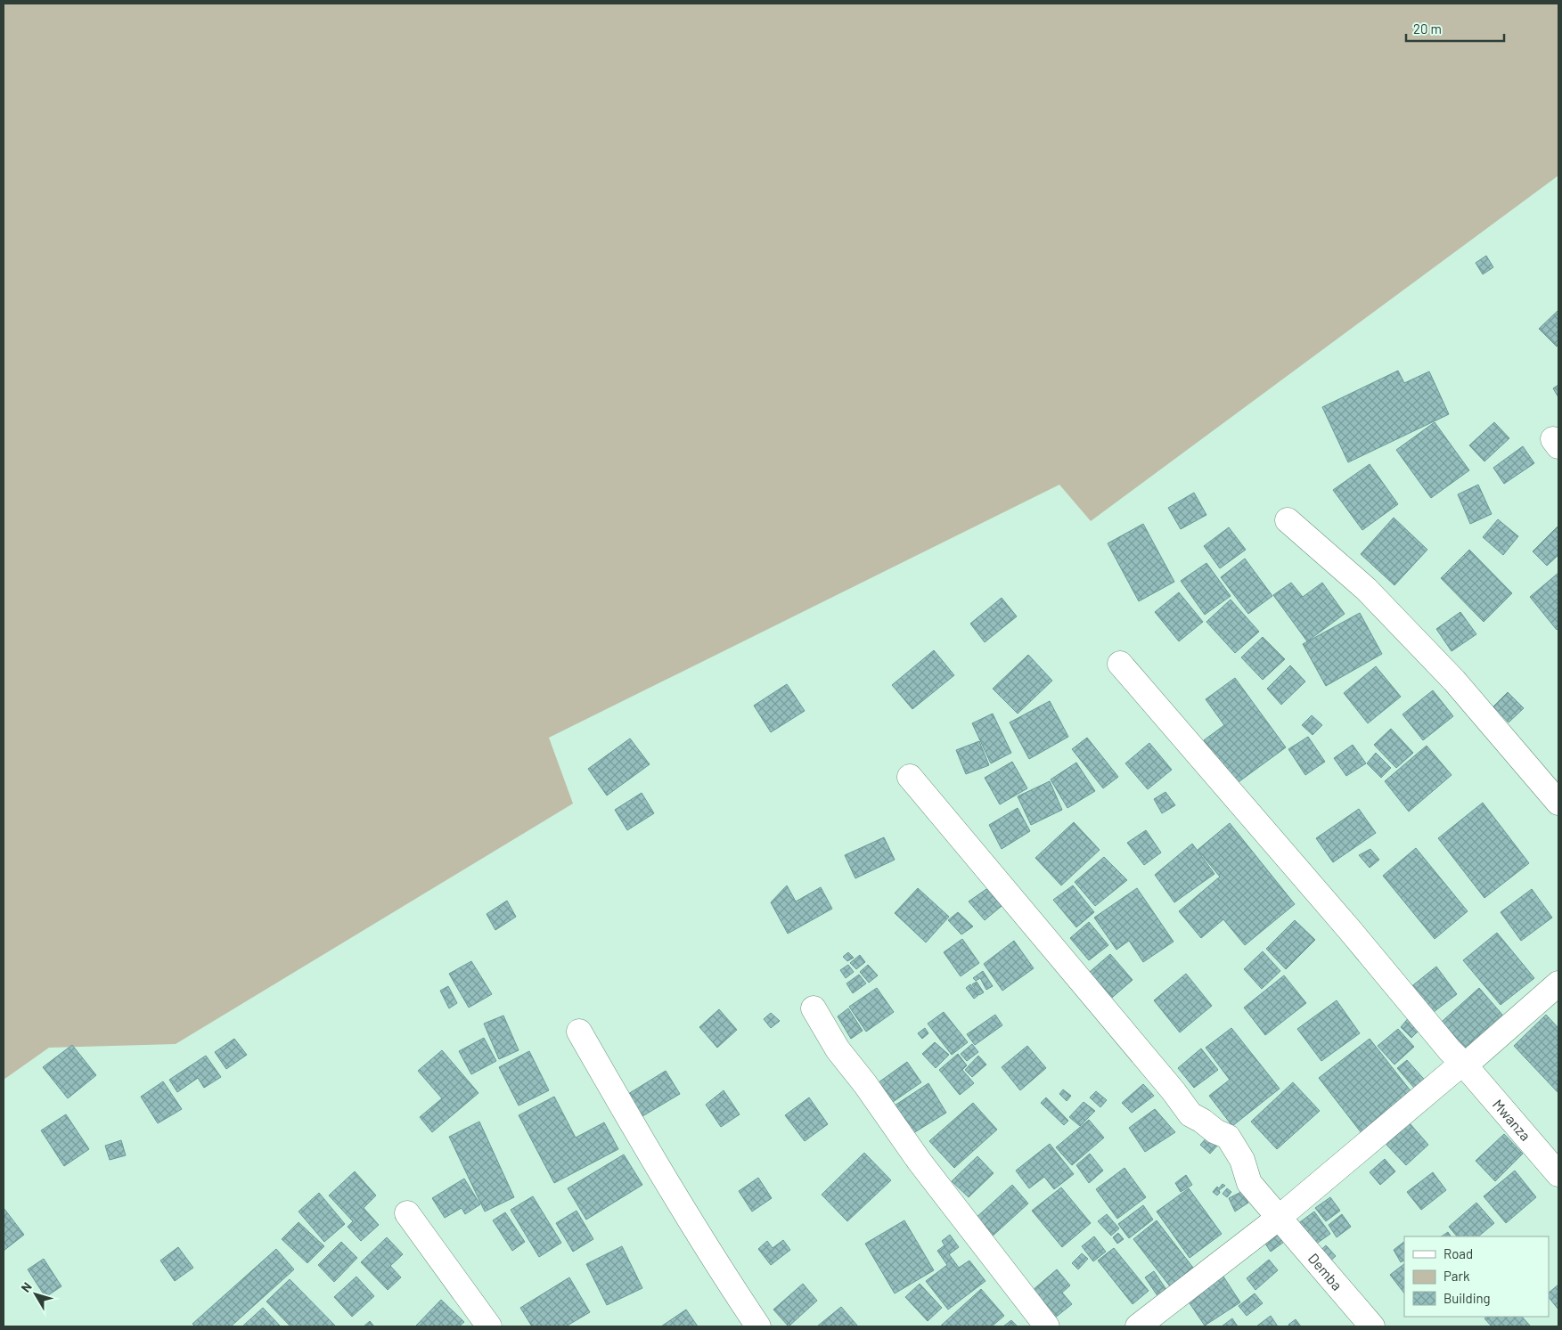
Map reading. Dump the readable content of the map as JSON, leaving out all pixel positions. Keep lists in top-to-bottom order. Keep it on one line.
{"streets":{"street":["Mwanza","Demba"]},"legend":["Road","Park","Building"],"scale_bar":"20 m","north":"top left"}
